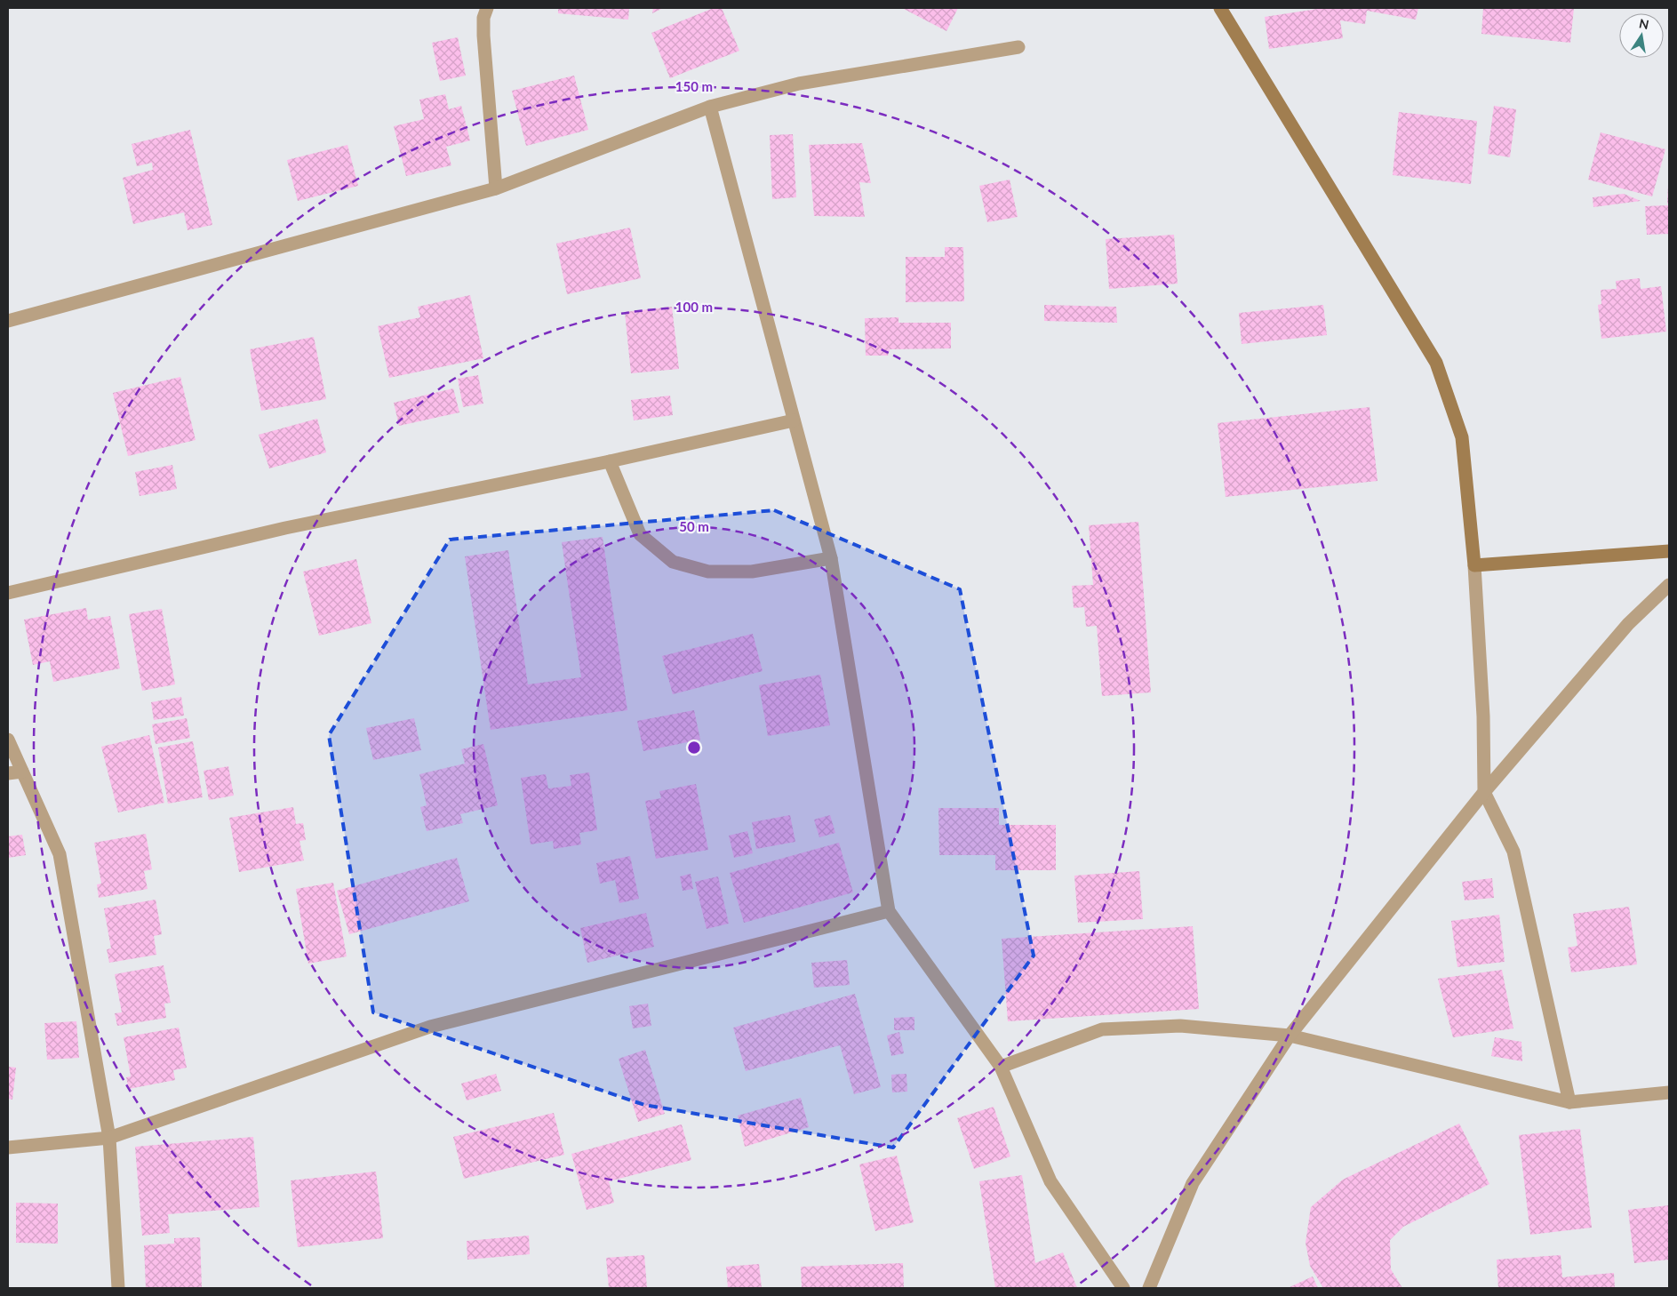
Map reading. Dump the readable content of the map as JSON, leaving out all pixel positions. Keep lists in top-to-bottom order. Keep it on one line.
{"north":"top","rings":["150 m","100 m","50 m"]}
